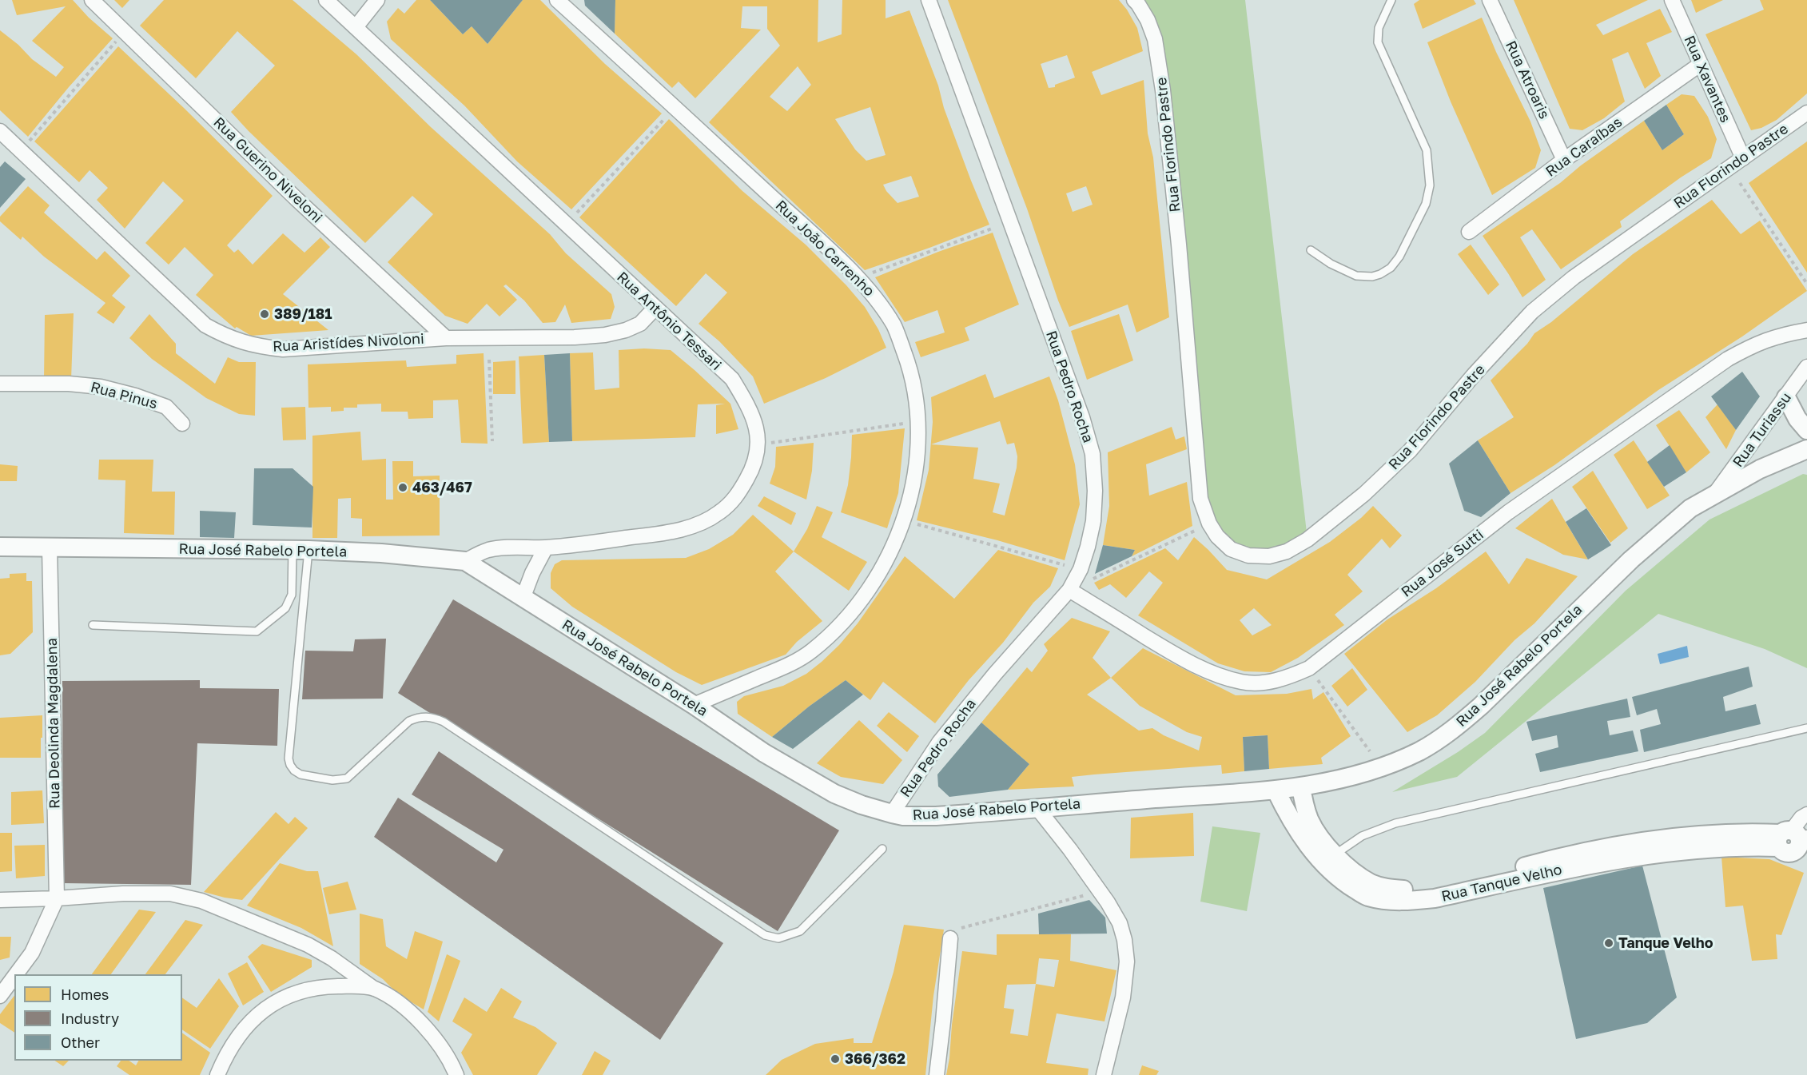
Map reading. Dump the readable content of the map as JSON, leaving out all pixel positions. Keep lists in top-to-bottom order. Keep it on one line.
{"streets":{"street":["Rua Xavantes","Rua Atroaris","Rua Florindo Pastre","Rua Caraíbas","Rua Guerino Niveloni","Rua João Carrenho","Rua Antônio Tessari","Rua Aristídes Nivoloni","Rua Pedro Rocha","Rua Pinus","Rua Turiassu","Rua José Rabelo Portela","Rua José Sutti","Rua Deolinda Magdalena","Rua Tanque Velho"]},"crossings":[["Rua Xavantes","Rua Florindo Pastre"],["Rua Xavantes","Rua Caraíbas"],["Rua Atroaris","Rua Caraíbas"],["Rua Guerino Niveloni","Rua Aristídes Nivoloni"],["Rua João Carrenho","Rua José Rabelo Portela"],["Rua Antônio Tessari","Rua Aristídes Nivoloni"],["Rua Antônio Tessari","Rua José Rabelo Portela"],["Rua Pedro Rocha","Rua José Rabelo Portela"],["Rua Pedro Rocha","Rua José Sutti"],["Rua Turiassu","Rua José Rabelo Portela"],["Rua José Rabelo Portela","Rua Deolinda Magdalena"],["Rua José Rabelo Portela","Rua Tanque Velho"]],"places":["389/181","463/467","Tanque Velho","366/362"],"legend":["Homes","Industry","Other"]}
